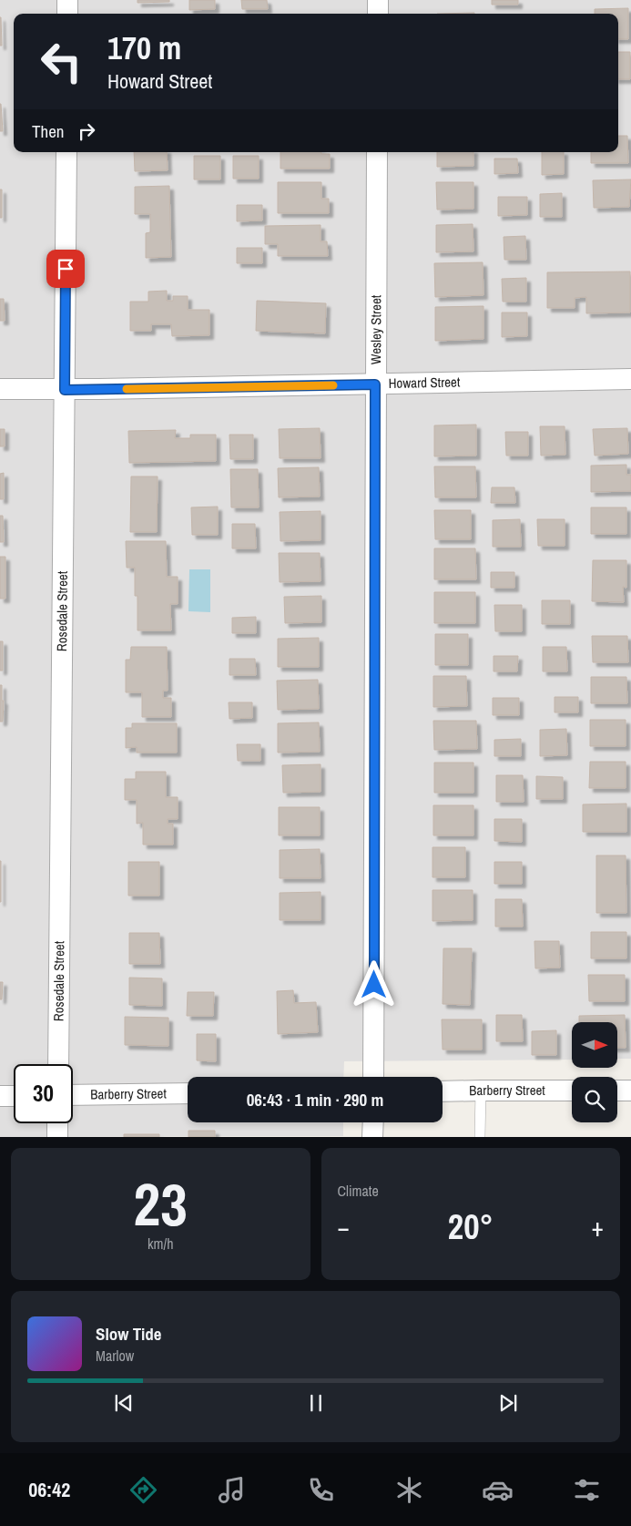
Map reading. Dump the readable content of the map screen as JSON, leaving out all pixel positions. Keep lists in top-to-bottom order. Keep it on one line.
{"streets":{"street":["Wesley Street","Howard Street","Rosedale Street","Barberry Street"]},"crossings":[["Wesley Street","Howard Street"],["Howard Street","Rosedale Street"]],"north":"right","page":{"turn":["170 m","Howard Street"],"then":"Then","limit":"30","trip":"06:43 · 1 min · 290 m","tile":[["23","km/h"],"Climate"],"heat":["−","20°","+"],"song":["Slow Tide","Marlow"],"tabs":"06:42"}}
